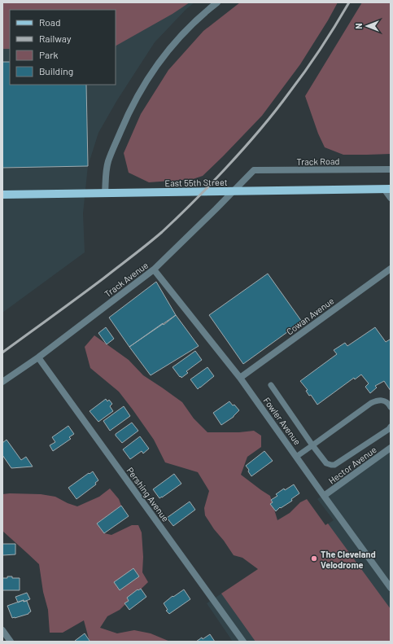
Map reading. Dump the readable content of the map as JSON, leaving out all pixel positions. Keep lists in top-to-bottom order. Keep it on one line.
{"streets":{"main road":["East 55th Street"],"street":["Track Road","Track Avenue","Cowan Avenue","Fowler Avenue","Hector Avenue","Pershing Avenue"]},"crossings":[["Track Road","Track Avenue"],["Track Avenue","Fowler Avenue"],["Track Avenue","Pershing Avenue"],["Cowan Avenue","Fowler Avenue"],["Fowler Avenue","Hector Avenue"]],"places":["The Cleveland Velodrome"],"legend":["Road","Railway","Park","Building"],"north":"left"}
